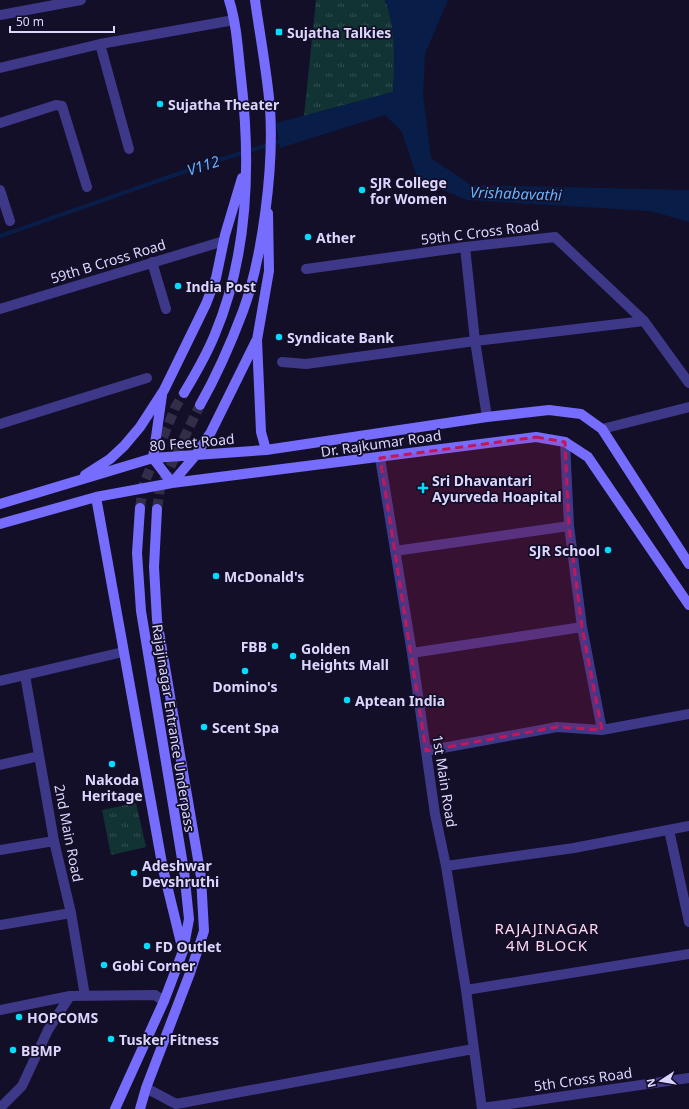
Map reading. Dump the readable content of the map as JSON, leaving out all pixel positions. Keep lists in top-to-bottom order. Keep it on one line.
{"streets":{"main road":["80 Feet Road","Dr. Rajkumar Road","Rajajinagar Entrance Underpass"],"street":["59th C Cross Road","59th B Cross Road","1st Main Road","2nd Main Road","5th Cross Road"]},"crossings":[["80 Feet Road","Dr. Rajkumar Road"],["Dr. Rajkumar Road","1st Main Road"],["1st Main Road","5th Cross Road"]],"districts":["RAJAJINAGAR 4M BLOCK"],"water":["V112","Vrishabavathi"],"places":{"transit":["Sujatha Talkies"],"other":["Sujatha Theater","SJR College for Women","Ather","India Post","Syndicate Bank","SJR School","McDonald's","FBB","Golden Heights Mall","Domino's","Aptean India","Scent Spa","Nakoda Heritage","Adeshwar Devshruthi","FD Outlet","Gobi Corner","HOPCOMS","Tusker Fitness","BBMP"],"health":["Sri Dhavantari Ayurveda Hoapital"]},"scale_bar":"50 m","north":"left"}
